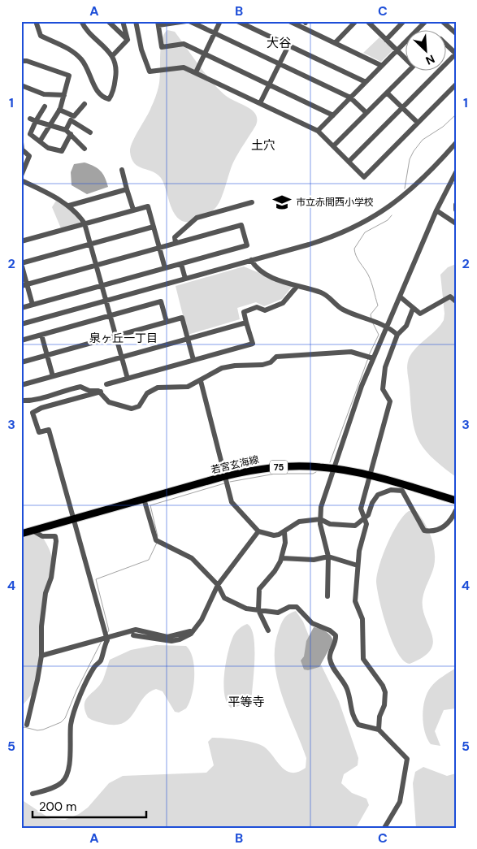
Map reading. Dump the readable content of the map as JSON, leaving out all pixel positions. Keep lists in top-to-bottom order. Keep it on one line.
{"streets":{"main road":["若宮玄海線","75"]},"districts":["大谷","土穴","泉ヶ丘一丁目","平等寺"],"places":{"school or university":["市立赤間西小学校"]},"scale_bar":"200 m","north":"bottom right","grid":{"columns":["A","B","C"],"rows":["1","2","3","4","5"]}}
